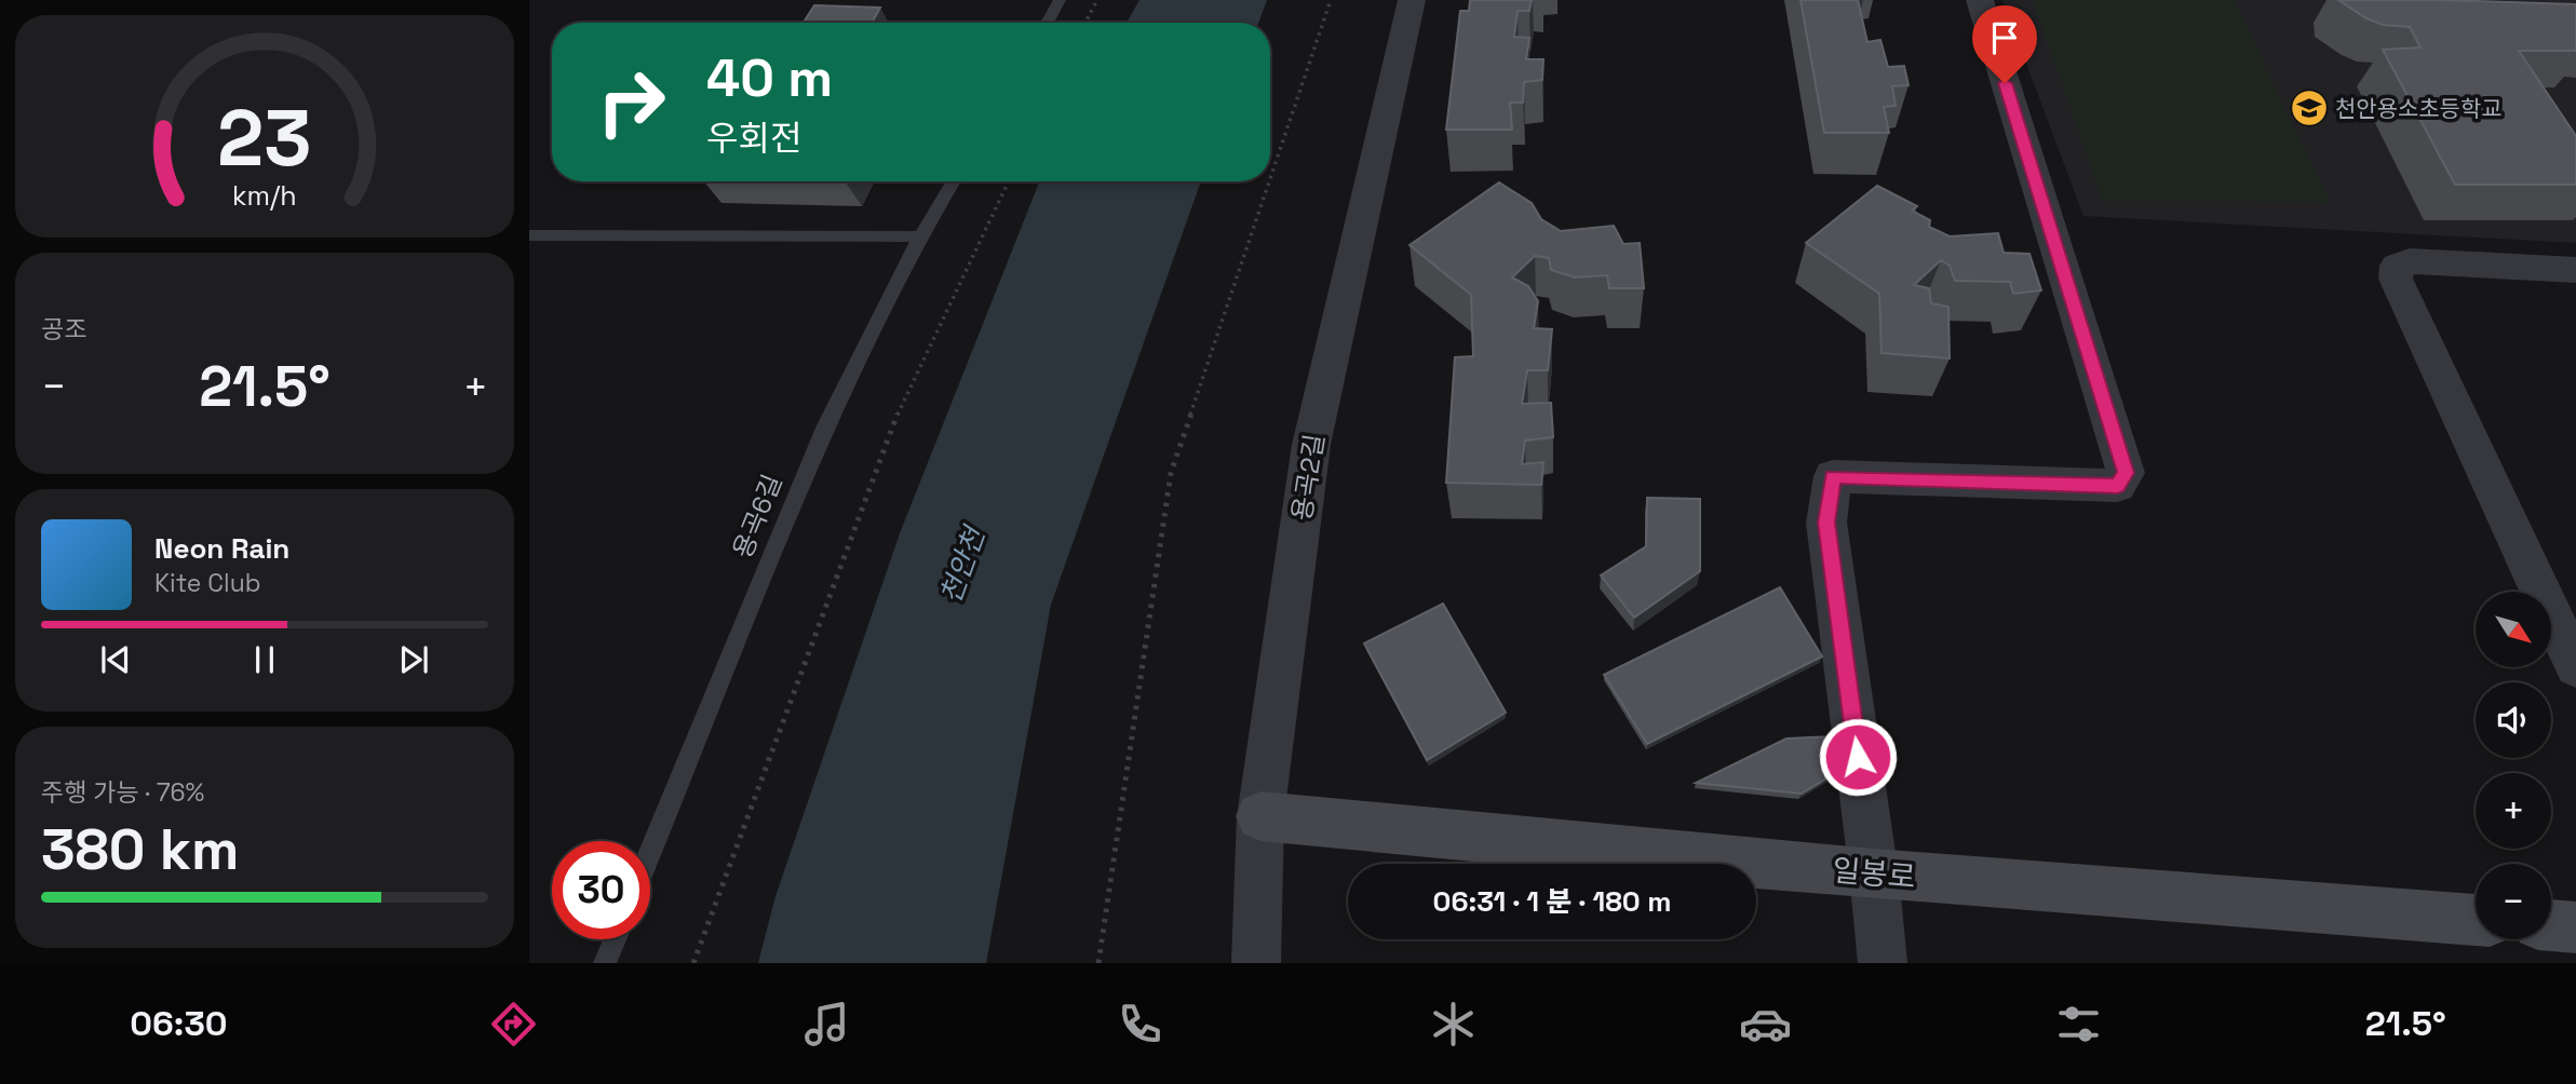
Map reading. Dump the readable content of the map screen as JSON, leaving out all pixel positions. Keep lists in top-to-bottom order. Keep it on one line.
{"streets":{"street":["용곡2길","일봉로"],"lane":["용곡6길"]},"crossings":[["용곡2길","일봉로"]],"water":["천안천"],"places":{"school or university":["천안용소초등학교"]},"north":"bottom right","page":{"turn":["40 m","우회전"],"tile":["공조",["주행 가능 · 76%","380 km"]],"heat":["−","21.5°","+"],"song":["Neon Rain","Kite Club"],"map_buttons":["+","−"],"limit":"30","trip":"06:31 · 1 분 · 180 m","tabs":["06:30","21.5°"],"gauge":["23","km/h"]}}
